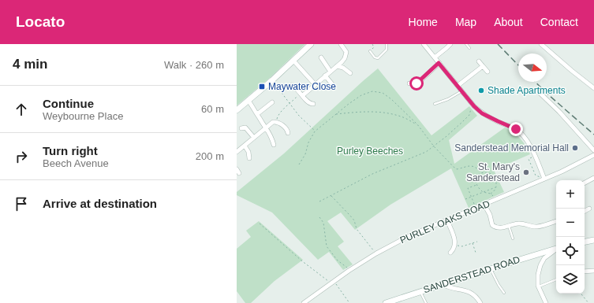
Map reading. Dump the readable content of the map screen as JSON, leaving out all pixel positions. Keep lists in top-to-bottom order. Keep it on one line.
{"streets":{"main road":["SANDERSTEAD ROAD"],"street":["PURLEY OAKS ROAD"]},"parks":["Purley Beeches"],"places":{"transit":["Maywater Close"],"other":["Shade Apartments","Sanderstead Memorial Hall","St. Mary's Sanderstead"]},"north":"right","page":{"header":"Locato","nav":["Home","Map","About","Contact"],"heading":["4 min","Walk · 260 m"],"list":[["Continue","Weybourne Place","60 m"],["Turn right","Beech Avenue","200 m"],"Arrive at destination"],"map_buttons":["+","−"]}}
